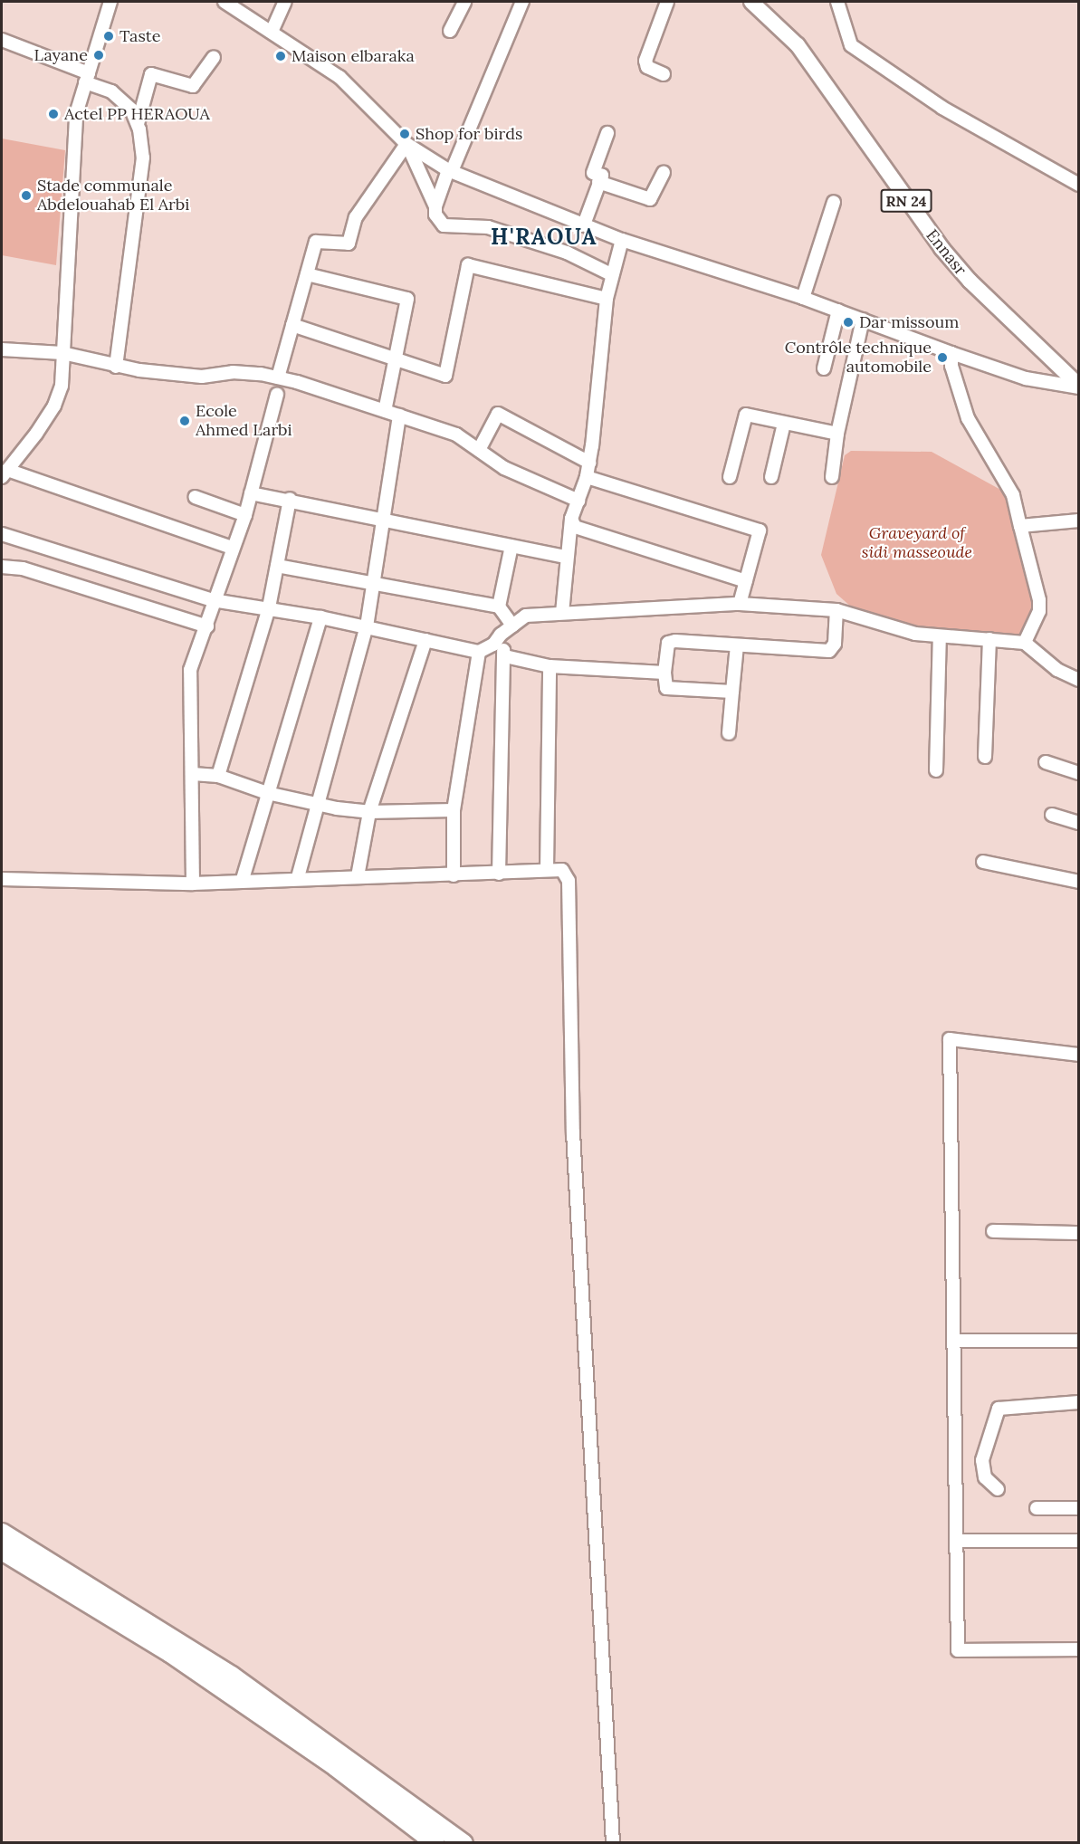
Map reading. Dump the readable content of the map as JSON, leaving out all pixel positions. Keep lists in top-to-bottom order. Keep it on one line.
{"streets":{"main road":["RN 24","Ennasr"]},"districts":["H'RAOUA"],"parks":["Graveyard of sidi masseoude"],"places":["Taste","Layane","Maison elbaraka","Actel PP HERAOUA","Shop for birds","Stade communale Abdelouahab El Arbi","Dar missoum","Contrôle technique automobile","Ecole Ahmed Larbi"]}
